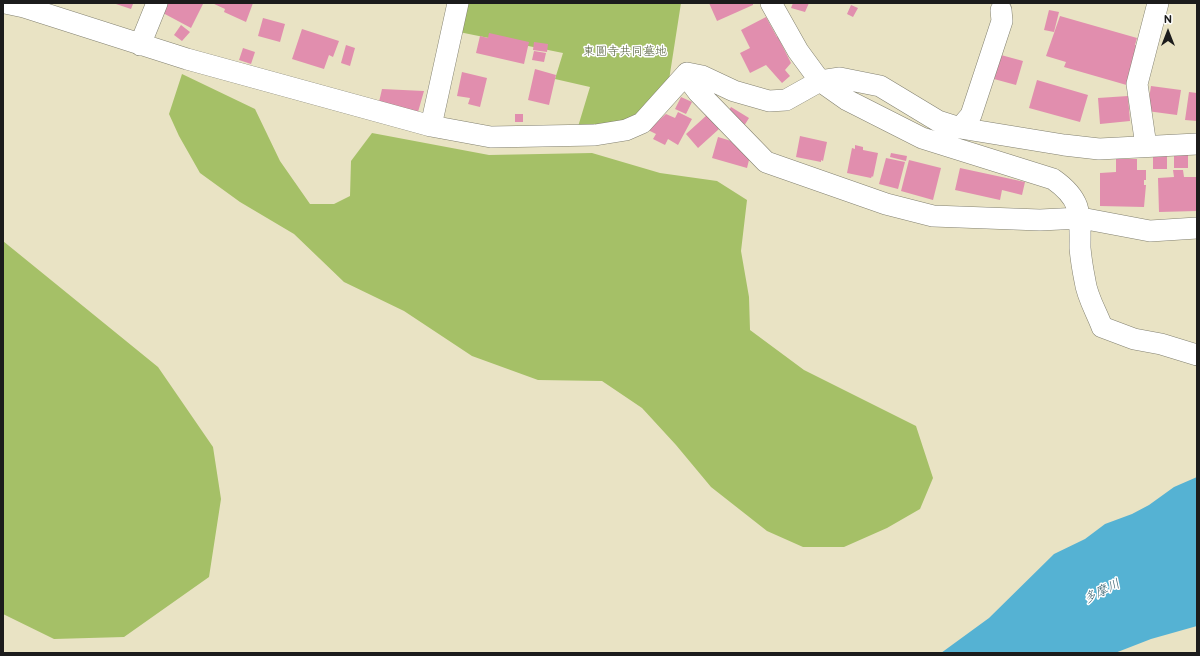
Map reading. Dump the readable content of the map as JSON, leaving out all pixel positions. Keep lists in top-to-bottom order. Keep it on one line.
{"water":["多摩川"],"parks":["東圓寺共同墓地"],"north":"top"}
